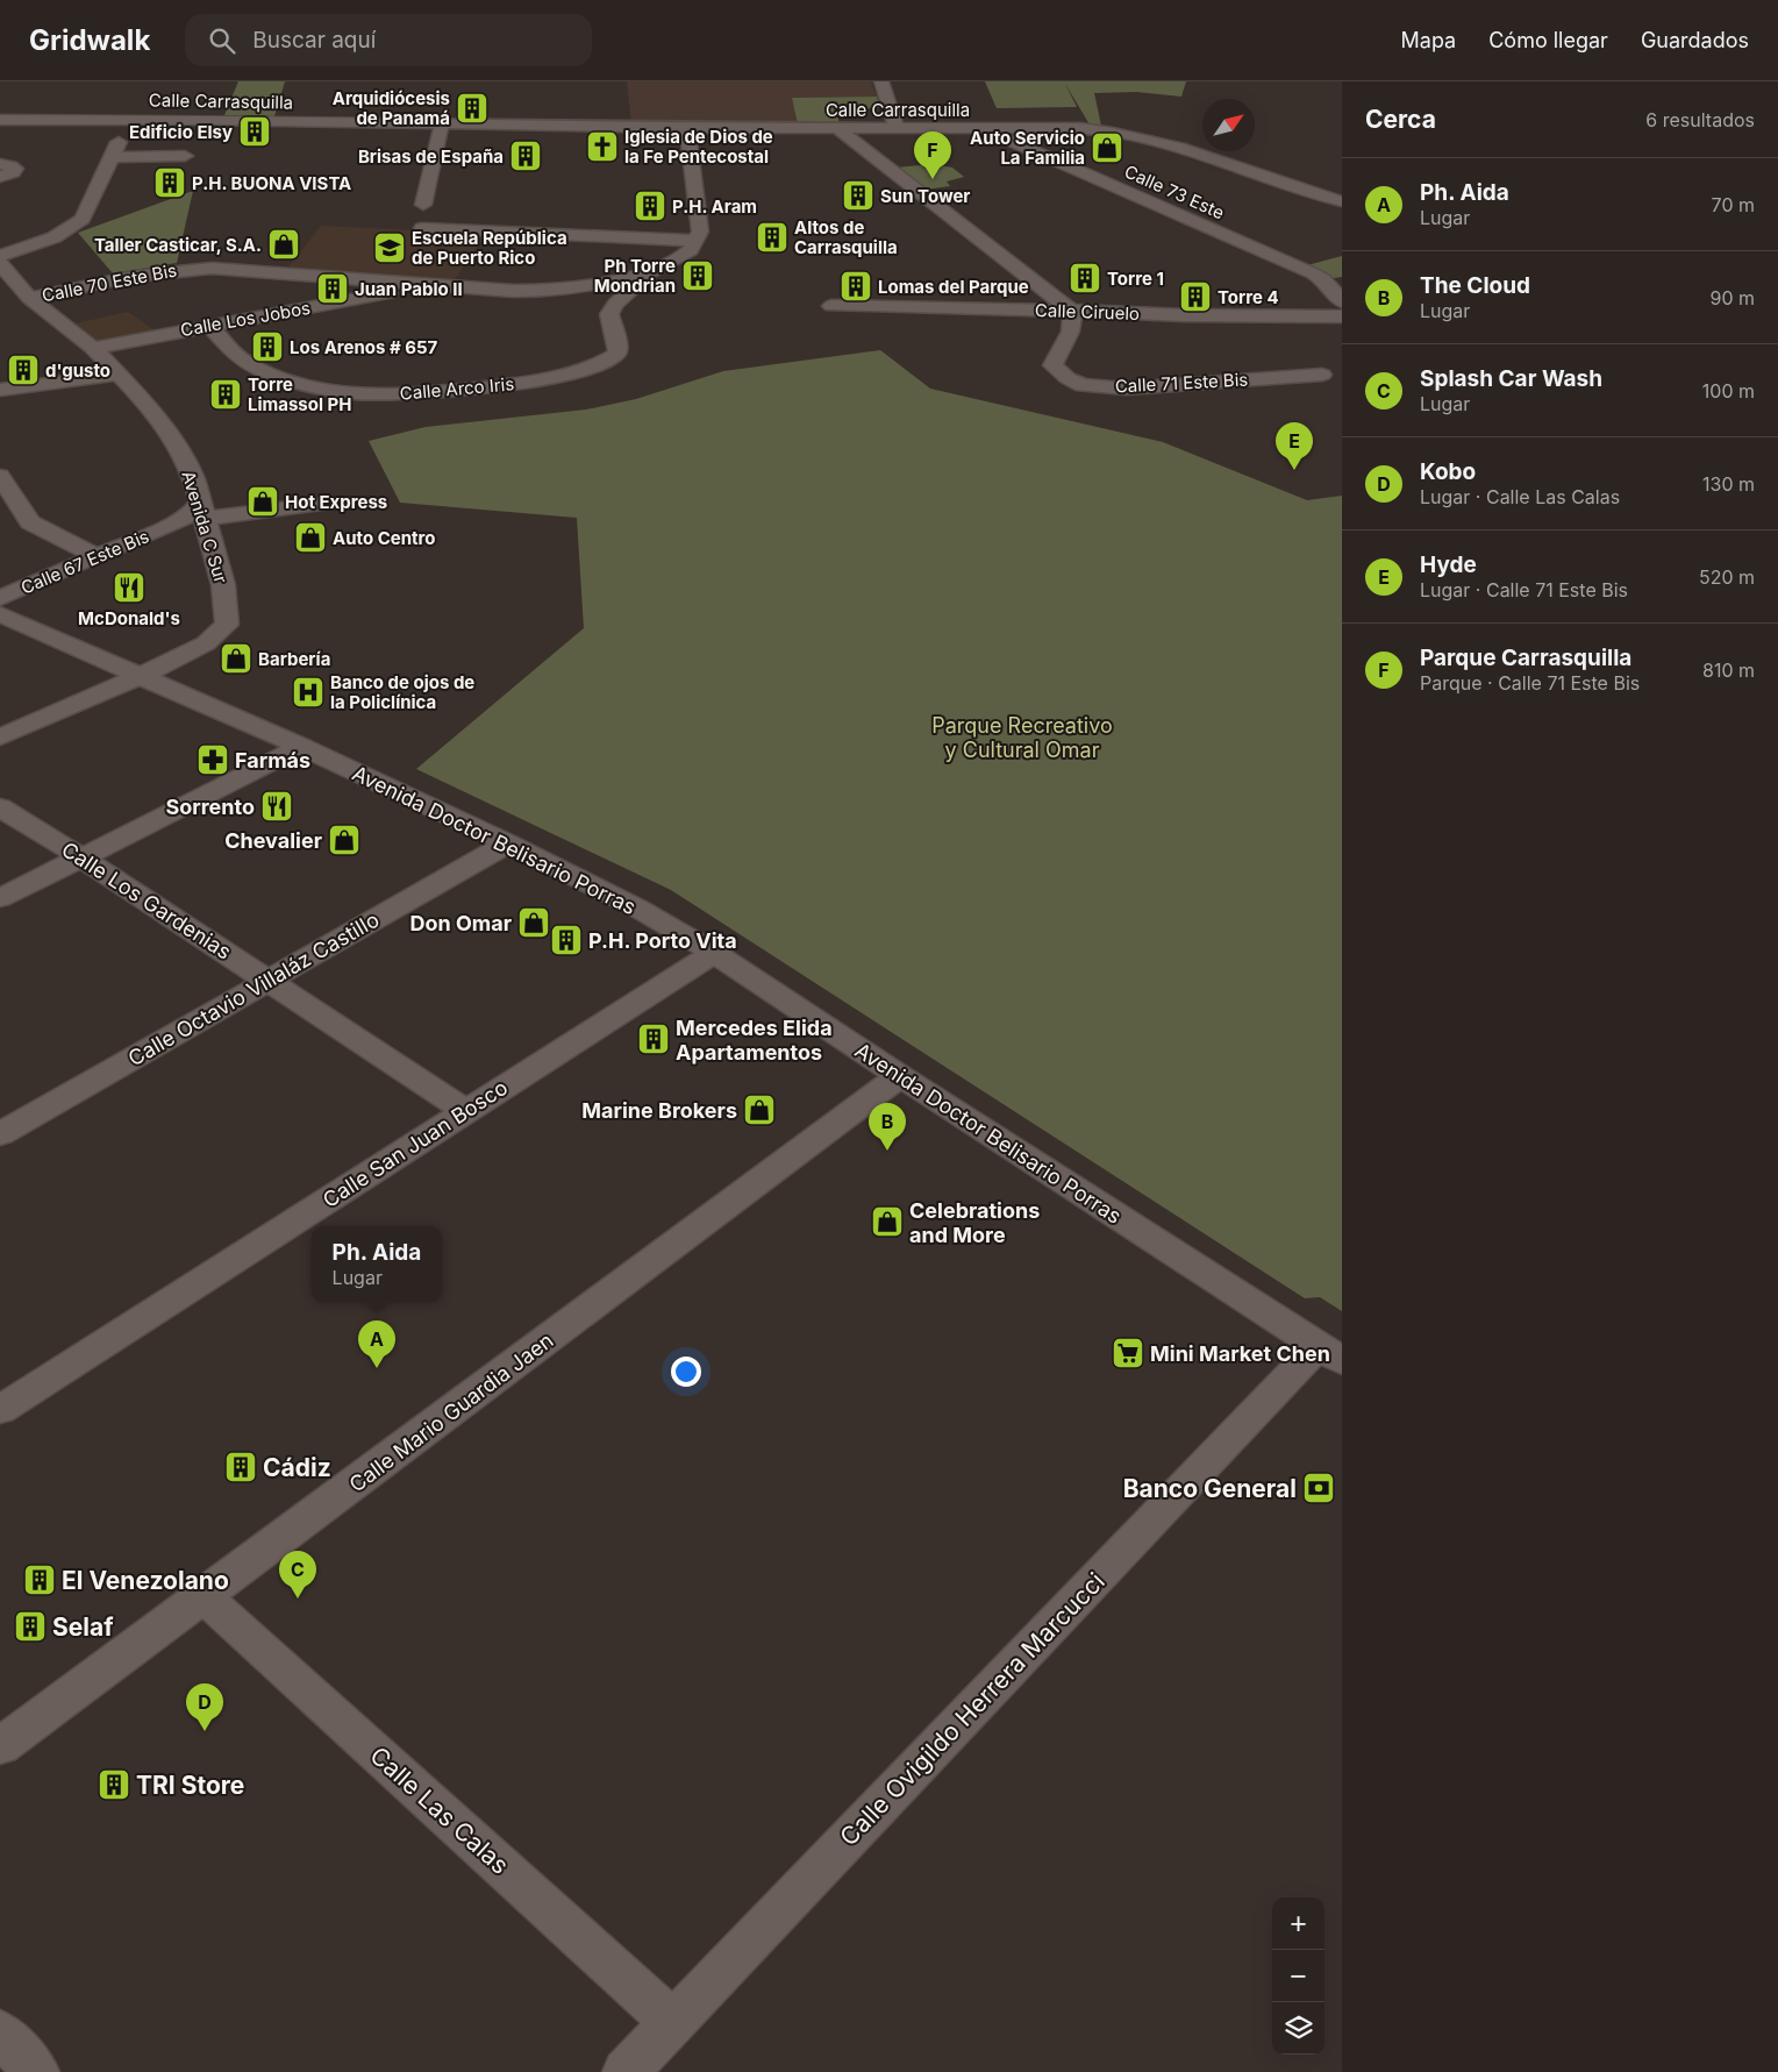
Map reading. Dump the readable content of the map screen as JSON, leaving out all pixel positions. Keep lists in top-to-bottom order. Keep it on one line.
{"streets":{"street":["Calle Carrasquilla","Calle 73 Este","Calle 70 Este Bis","Calle Ciruelo","Calle Los Jobos","Calle 71 Este Bis","Calle Arco Iris","Avenida C Sur","Calle 67 Este Bis","Avenida Doctor Belisario Porras","Calle Los Gardenias","Calle Octavio Villaláz Castillo","Calle San Juan Bosco","Calle Mario Guardia Jaen","Calle Ovigildo Herrera Marcucci","Calle Las Calas"]},"crossings":[["Calle Carrasquilla","Calle 73 Este"],["Calle 70 Este Bis","Calle Los Jobos"],["Calle 70 Este Bis","Avenida C Sur"],["Calle Ciruelo","Calle 71 Este Bis"],["Calle Los Jobos","Calle Arco Iris"],["Calle Los Jobos","Avenida C Sur"],["Avenida C Sur","Calle 67 Este Bis"],["Avenida C Sur","Avenida Doctor Belisario Porras"],["Avenida Doctor Belisario Porras","Calle Octavio Villaláz Castillo"],["Avenida Doctor Belisario Porras","Calle San Juan Bosco"],["Avenida Doctor Belisario Porras","Calle Mario Guardia Jaen"],["Avenida Doctor Belisario Porras","Calle Ovigildo Herrera Marcucci"],["Calle Los Gardenias","Calle Octavio Villaláz Castillo"],["Calle Los Gardenias","Calle San Juan Bosco"],["Calle Mario Guardia Jaen","Calle Las Calas"],["Calle Ovigildo Herrera Marcucci","Calle Las Calas"]],"parks":["Parque Recreativo y Cultural Omar"],"places":{"building":["Arquidiócesis de Panamá","Edificio Elsy","Brisas de España","P.H. BUONA VISTA","Sun Tower","P.H. Aram","Altos de Carrasquilla","Ph Torre Mondrian","Torre 1","Lomas del Parque","Juan Pablo II","Torre 4","Los Arenos # 657","d'gusto","Torre Limassol PH","P.H. Porto Vita","Mercedes Elida Apartamentos","Cádiz","El Venezolano","Selaf","TRI Store"],"church":["Iglesia de Dios de la Fe Pentecostal"],"shop":["Auto Servicio La Familia","Taller Casticar, S.A.","Hot Express","Auto Centro","Barbería","Chevalier","Don Omar","Marine Brokers","Celebrations and More"],"school or university":["Escuela República de Puerto Rico"],"restaurant":["McDonald's","Sorrento"],"hospital":["Banco de ojos de la Policlínica"],"pharmacy":["Farmás"],"supermarket":["Mini Market Chen"],"bank":["Banco General"]},"north":"top right","page":{"header":"Gridwalk","search":"Buscar aquí","nav":["Mapa","Cómo llegar","Guardados"],"heading":["Cerca","6 resultados"],"pins":["F","E","B","A","C","D"],"list":[{"mark":"A","name":"Ph. Aida","note":"Lugar","value":"70 m"},{"mark":"B","name":"The Cloud","note":"Lugar","value":"90 m"},{"mark":"C","name":"Splash Car Wash","note":"Lugar","value":"100 m"},{"mark":"D","name":"Kobo","note":"Lugar · Calle Las Calas","value":"130 m"},{"mark":"E","name":"Hyde","note":"Lugar · Calle 71 Este Bis","value":"520 m"},{"mark":"F","name":"Parque Carrasquilla","note":"Parque · Calle 71 Este Bis","value":"810 m"}],"popup":["Ph. Aida","Lugar"],"map_buttons":["+","−"]}}
